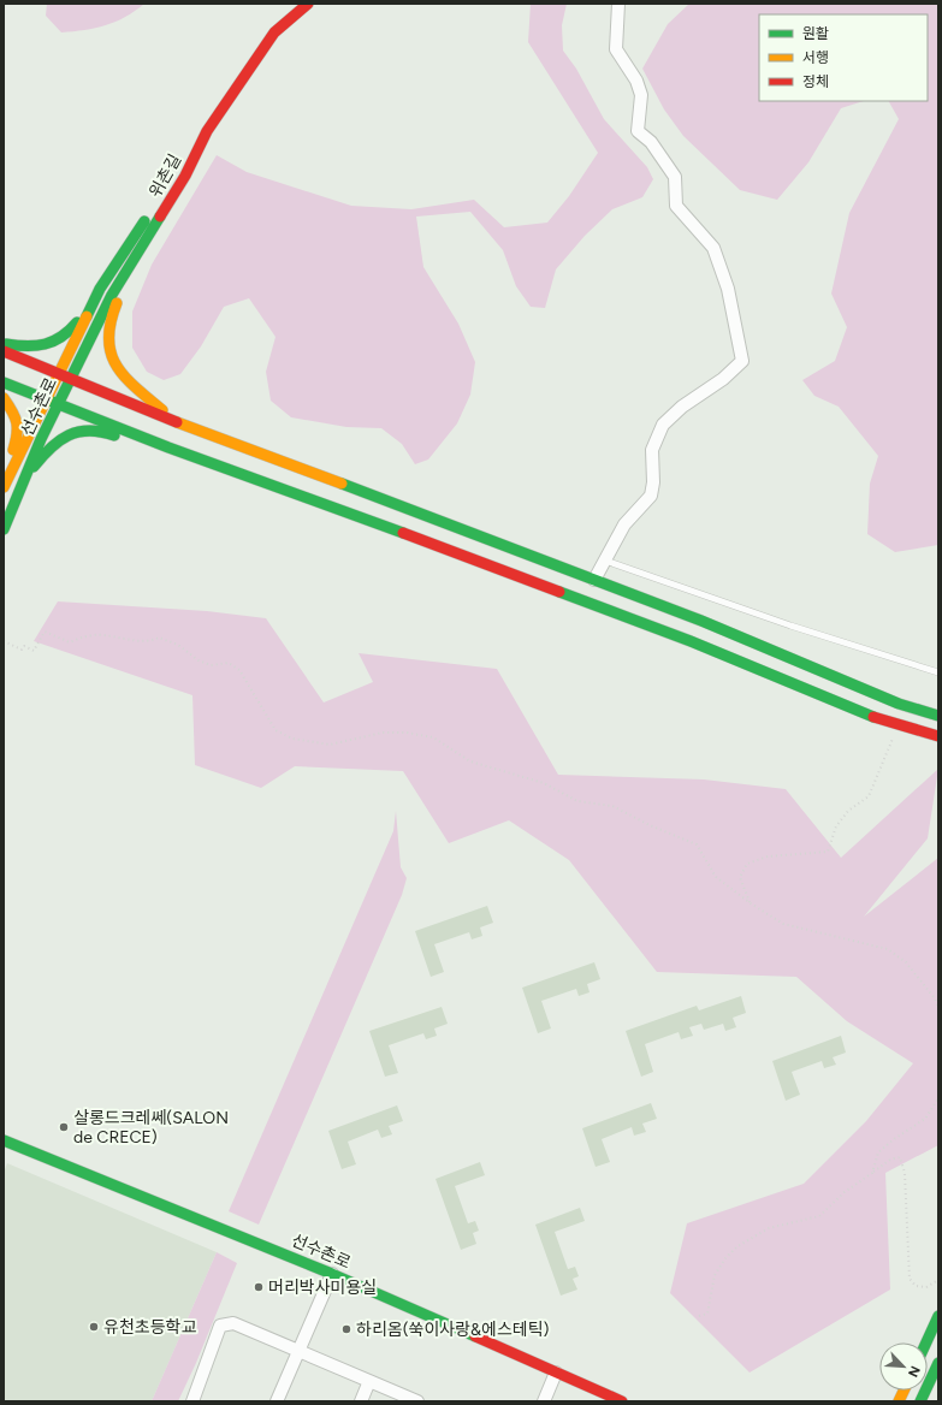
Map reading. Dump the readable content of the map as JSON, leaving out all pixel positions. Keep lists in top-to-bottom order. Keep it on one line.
{"streets":{"street":["위촌길","선수촌로"]},"crossings":[["위촌길","선수촌로"]],"places":["살롱드크레쎄(SALON de CRECE)","머리박사미용실","유천초등학교","하리옴(쑥이사랑&에스테틱)"],"legend":["원활","서행","정체"],"north":"bottom right"}
